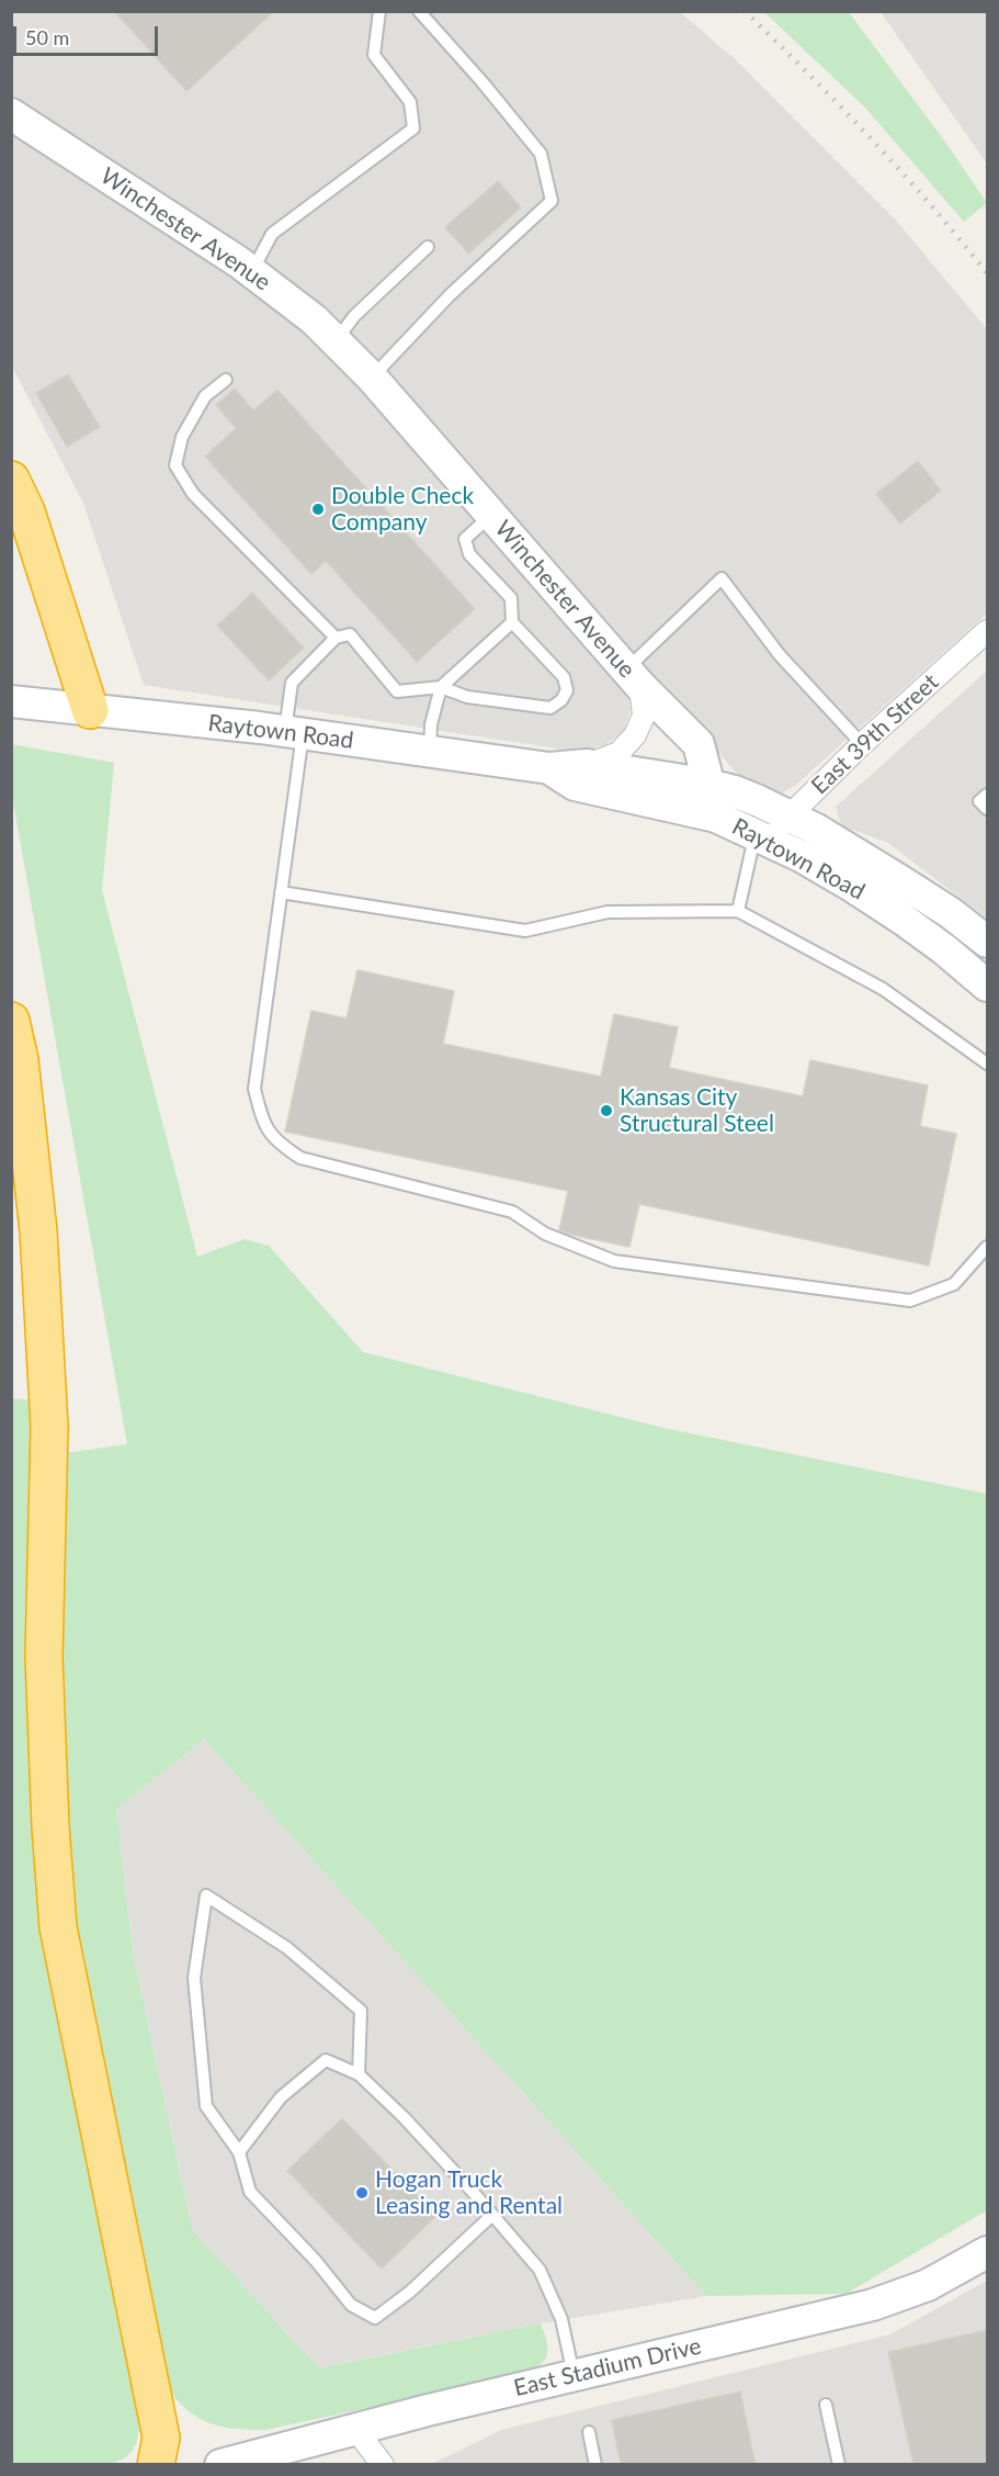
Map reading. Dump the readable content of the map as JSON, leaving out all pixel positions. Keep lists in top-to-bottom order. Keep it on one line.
{"streets":{"main road":["Winchester Avenue","Raytown Road","East Stadium Drive"],"street":["East 39th Street"]},"crossings":[["Winchester Avenue","Raytown Road"],["Raytown Road","East 39th Street"]],"places":["Double Check Company","Kansas City Structural Steel","Hogan Truck Leasing and Rental"],"scale_bar":"50 m"}
